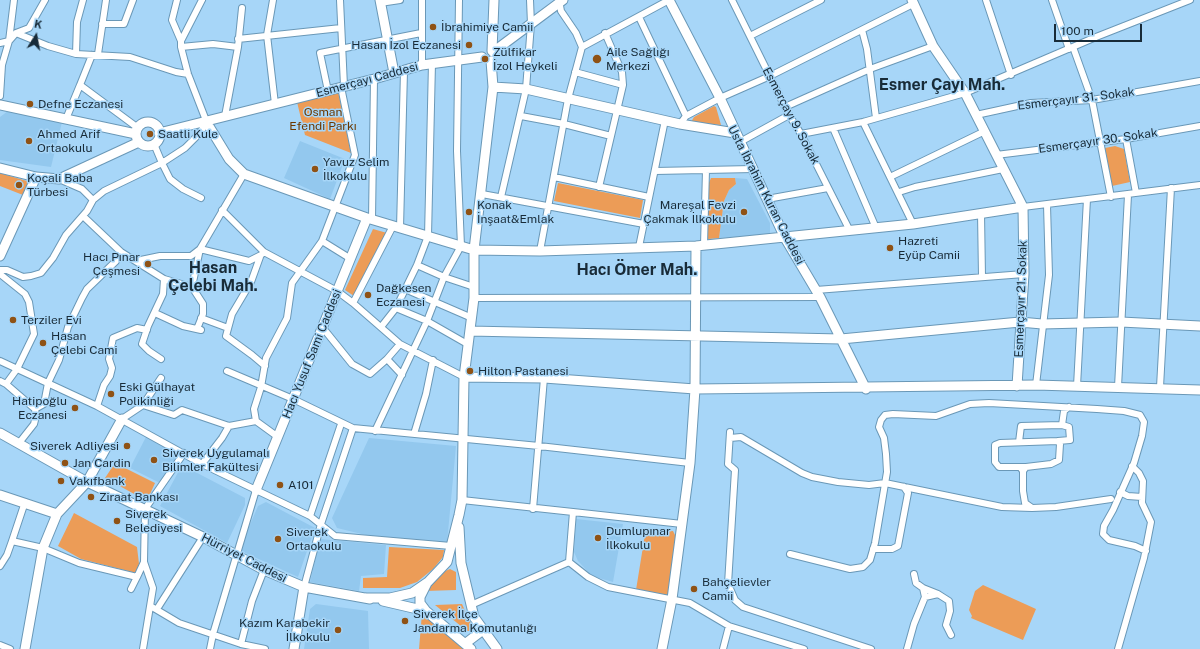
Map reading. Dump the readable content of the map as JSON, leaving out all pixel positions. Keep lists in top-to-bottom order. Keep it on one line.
{"streets":{"street":["Esmerçayı Caddesi","Esmerçayır 31. Sokak","Esmerçayı 9. Sokak","Esmerçayır 30. Sokak","Usta İbrahim Kuran Caddesi","Esmerçayır 21. Sokak","Hacı Yusuf Sami Caddesi","Hürriyet Caddesi"]},"crossings":[["Esmerçayır 31. Sokak","Esmerçayır 21. Sokak"],["Esmerçayır 30. Sokak","Esmerçayır 21. Sokak"]],"districts":["Esmer Çayı Mah.","Hasan Çelebi Mah.","Hacı Ömer Mah."],"parks":["Osman Efendi Parkı"],"places":["İbrahimiye Camii","Hasan İzol Eczanesi","Zülfikar İzol Heykeli","Aile Sağlığı Merkezi","Defne Eczanesi","Saatli Kule","Ahmed Arif Ortaokulu","Yavuz Selim İlkokulu","Koçali Baba Türbesi","Konak İnşaat&Emlak","Mareşal Fevzi Çakmak İlkokulu","Hazreti Eyüp Camii","Hacı Pınar Çeşmesi","Dağkesen Eczanesi","Terziler Evi","Hasan Çelebi Cami","Hilton Pastanesi","Eski Gülhayat Polikinliği","Hatipoğlu Eczanesi","Siverek Adliyesi","Siverek Uygulamalı Bilimler Fakültesi","Jan Cardin","Vakıfbank","A101","Ziraat Bankası","Siverek Belediyesi","Dumlupınar İlkokulu","Siverek Ortaokulu","Bahçelievler Camii","Siverek İlçe Jandarma Komutanlığı","Kazım Karabekir İlkokulu"],"scale_bar":"100 m","north":"top"}
